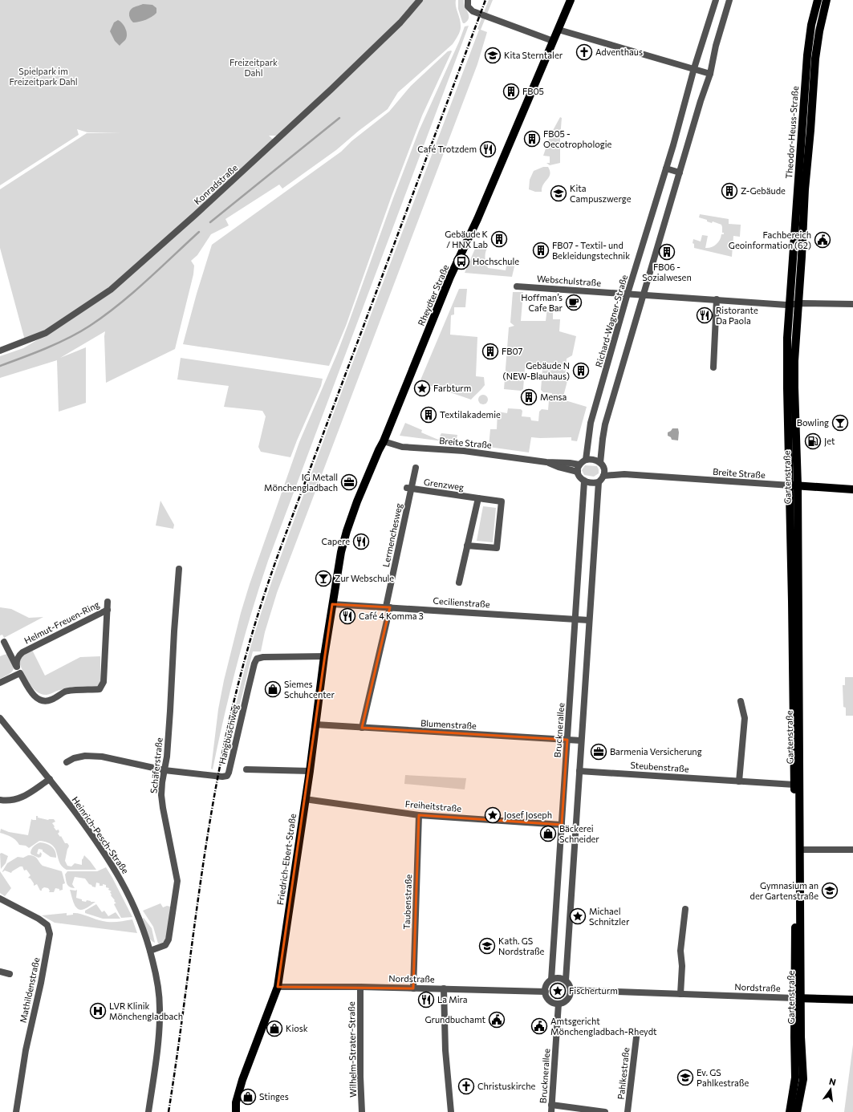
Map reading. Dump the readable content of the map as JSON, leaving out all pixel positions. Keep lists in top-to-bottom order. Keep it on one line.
{"streets":{"main road":["Theodor-Heuss-Straße","Rheydter Straße","Breite Straße","Gartenstraße","Friedrich-Ebert-Straße","Nordstraße"],"street":["Konradstraße","Webschulstraße","Richard-Wagner-Straße","Grenzweg","Lermenchesweg","Cecilienstraße","Helmut-Freuen-Ring","Blumenstraße","Brucknerallee","Hangbuschweg","Schäferstraße","Steubenstraße","Freiheitstraße","Heinrich-Pesch-Straße","Taubenstraße","Mathildenstraße","Wilhelm-Strater-Straße","Pahlkestraße"]},"crossings":[["Theodor-Heuss-Straße","Webschulstraße"],["Theodor-Heuss-Straße","Gartenstraße"],["Webschulstraße","Richard-Wagner-Straße"],["Rheydter Straße","Breite Straße"],["Rheydter Straße","Cecilienstraße"],["Rheydter Straße","Friedrich-Ebert-Straße"],["Richard-Wagner-Straße","Breite Straße"],["Richard-Wagner-Straße","Brucknerallee"],["Breite Straße","Gartenstraße"],["Breite Straße","Brucknerallee"],["Gartenstraße","Steubenstraße"],["Gartenstraße","Nordstraße"],["Grenzweg","Lermenchesweg"],["Lermenchesweg","Cecilienstraße"],["Lermenchesweg","Blumenstraße"],["Cecilienstraße","Brucknerallee"],["Cecilienstraße","Friedrich-Ebert-Straße"],["Blumenstraße","Brucknerallee"],["Blumenstraße","Friedrich-Ebert-Straße"],["Brucknerallee","Freiheitstraße"],["Brucknerallee","Nordstraße"],["Hangbuschweg","Schäferstraße"],["Hangbuschweg","Friedrich-Ebert-Straße"],["Schäferstraße","Heinrich-Pesch-Straße"],["Freiheitstraße","Friedrich-Ebert-Straße"],["Freiheitstraße","Taubenstraße"],["Friedrich-Ebert-Straße","Nordstraße"],["Taubenstraße","Nordstraße"],["Nordstraße","Wilhelm-Strater-Straße"]],"parks":["Freizeitpark Dahl","Spielpark im Freizeitpark Dahl"],"places":{"church":["Adventhaus","Christuskirche"],"school or university":["Kita Sterntaler","Kita Campuszwerge","Gymnasium an der Gartenstraße","Kath. GS Nordstraße","Ev. GS Pahlkestraße"],"building":["FB05","FB05 - Oecotrophologie","Z-Gebäude","Gebäude K / HNX Lab","FB07 - Textil- und Bekleidungstechnik","FB06 - Sozialwesen","FB07","Gebäude N (NEW-Blauhaus)","Mensa","Textilakademie"],"restaurant":["Café Trotzdem","Ristorante Da Paola","Capere","Café 4 Komma 3","La Mira"],"public building":["Fachbereich Geoinformation (62)","Grundbuchamt","Amtsgericht Mönchengladbach-Rheydt"],"bus stop":["Hochschule"],"cafe":["Hoffman’s Cafe Bar"],"place":["Farbturm","Josef Joseph","Michael Schnitzler","Fischerturm"],"bar":["Bowling","Zur Webschule"],"fuel station":["Jet"],"office":["IG Metall Mönchengladbach","Barmenia Versicherung"],"shop":["Siemes Schuhcenter","Bäckerei Schneider","Kiosk","Stinges"],"hospital":["LVR Klinik Mönchengladbach"]},"north":"top"}
